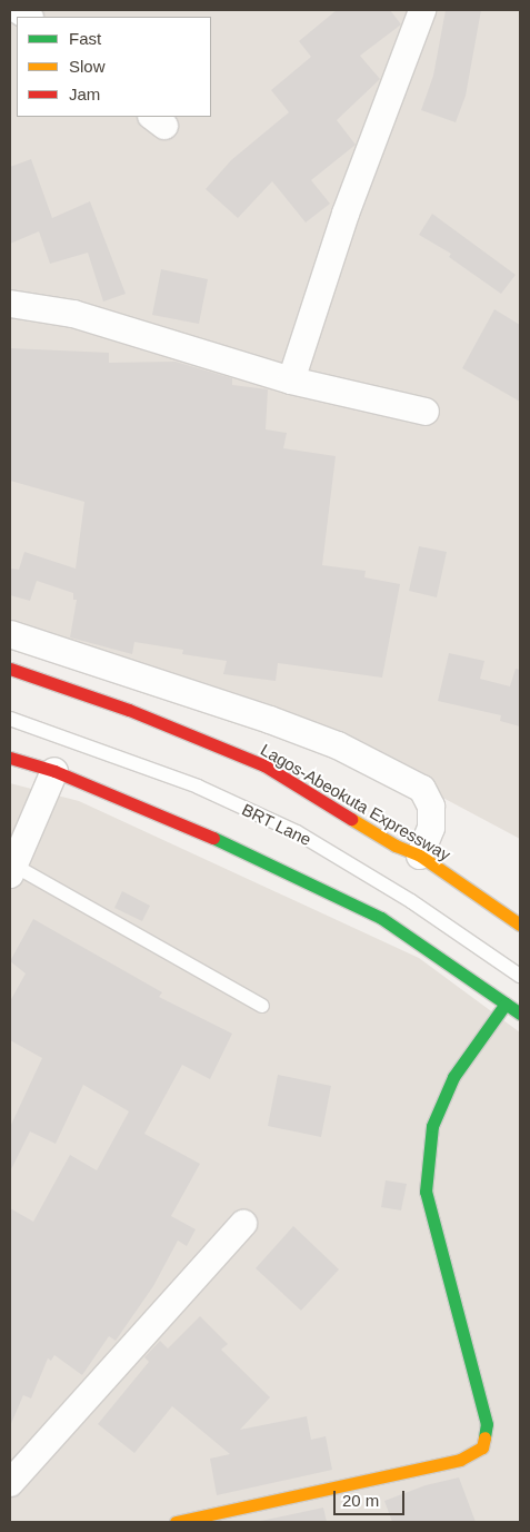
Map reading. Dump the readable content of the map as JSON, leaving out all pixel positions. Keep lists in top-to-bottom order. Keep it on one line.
{"streets":{"main road":["Lagos-Abeokuta Expressway"],"lane":["BRT Lane"]},"legend":["Fast","Slow","Jam"],"scale_bar":"20 m"}
